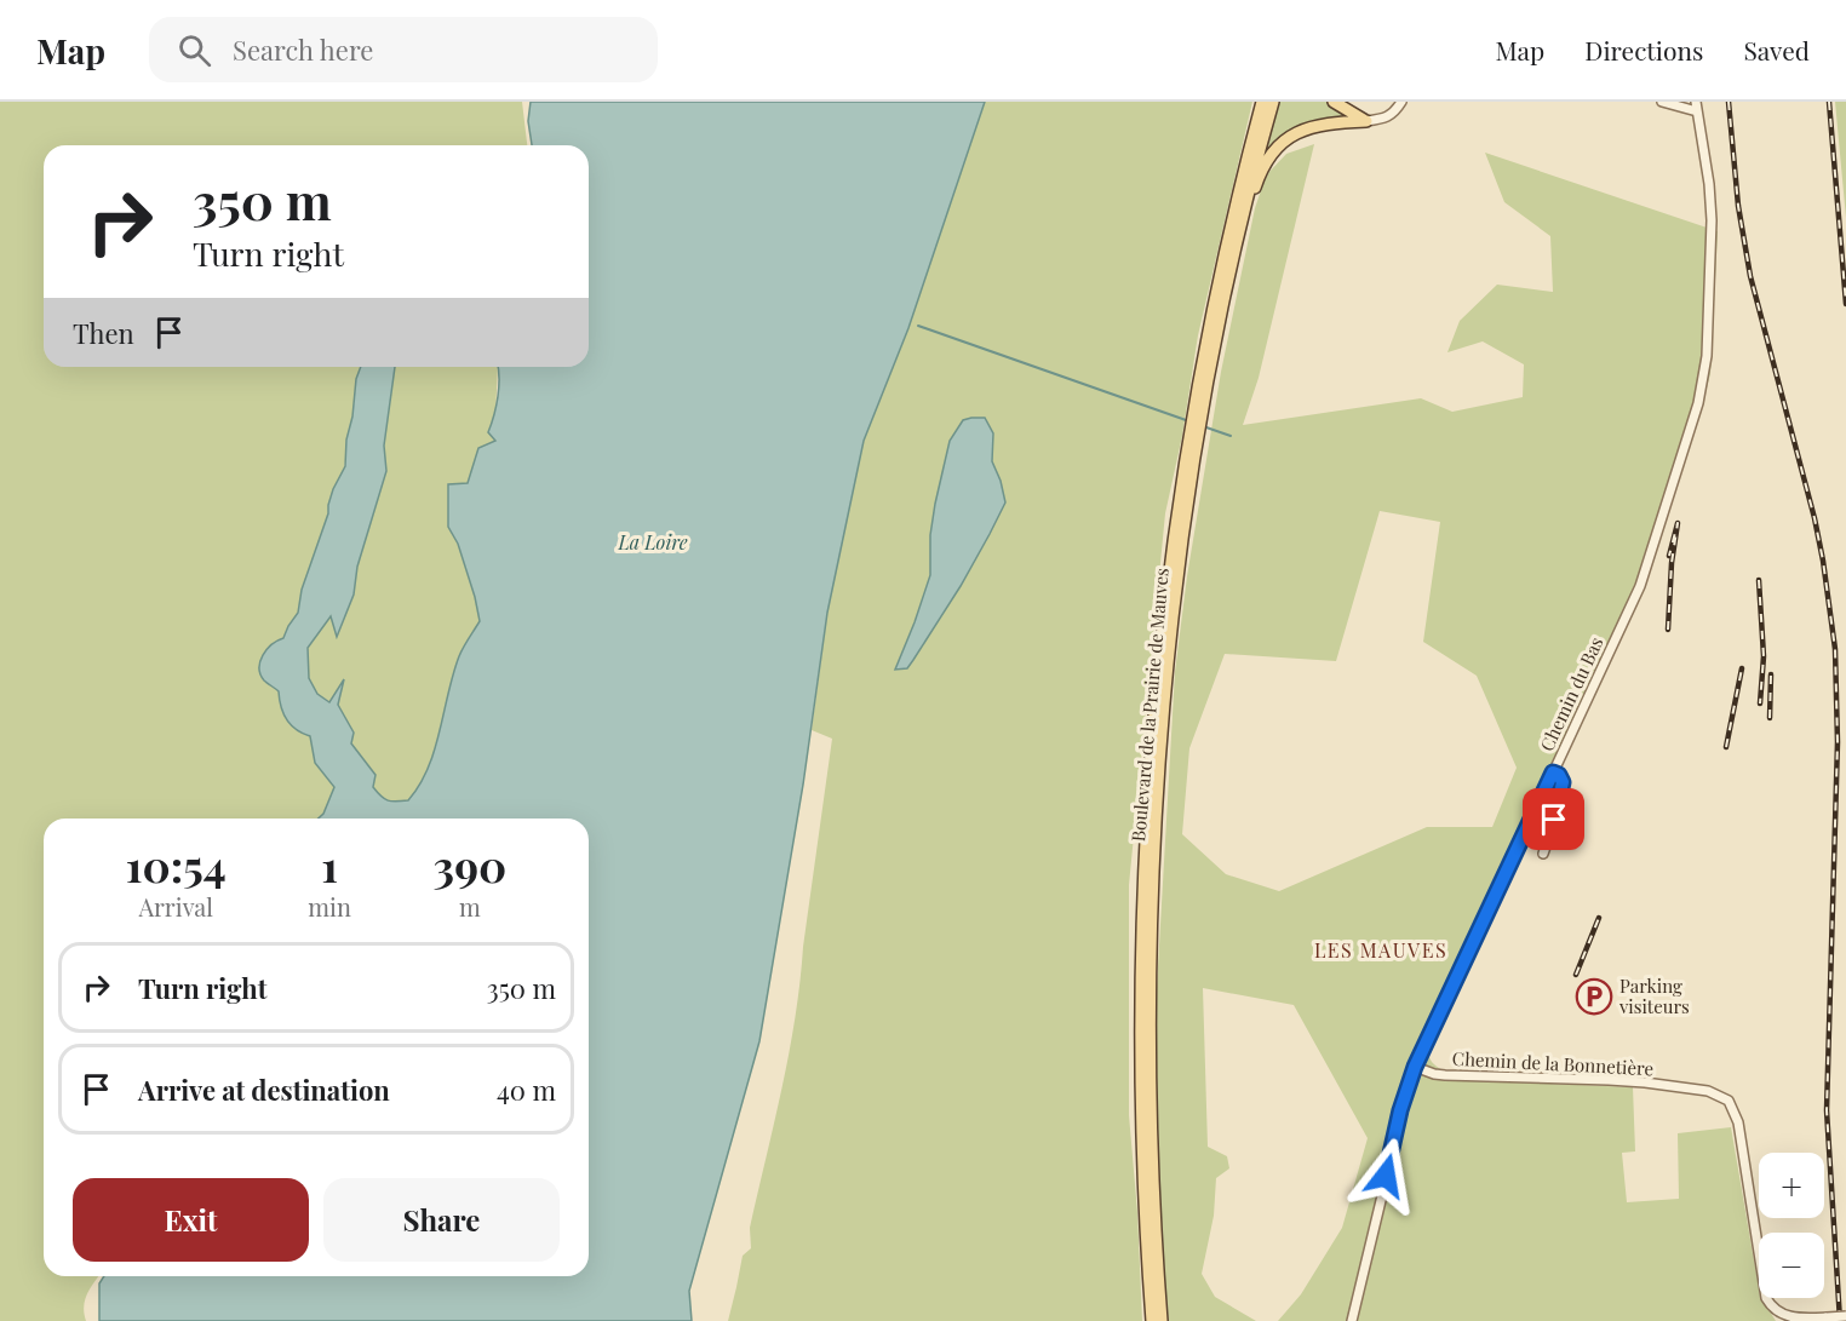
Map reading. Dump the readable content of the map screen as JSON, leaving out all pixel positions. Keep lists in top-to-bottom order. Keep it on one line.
{"streets":{"main road":["Boulevard de la Prairie de Mauves"],"street":["Chemin du Bas","Chemin de la Bonnetière"]},"crossings":[["Chemin du Bas","Chemin de la Bonnetière"]],"districts":["LES MAUVES"],"water":["La Loire"],"places":{"parking":["Parking visiteurs"]},"page":{"header":"Map","search":"Search here","nav":["Map","Directions","Saved"],"turn":["350 m","Turn right"],"then":"Then","eta":["10:54","Arrival","1","min","390","m"],"list":[{"name":"Turn right","value":"350 m"},{"name":"Arrive at destination","value":"40 m"}],"map_buttons":["+","−"],"buttons":["Exit","Share"]}}
